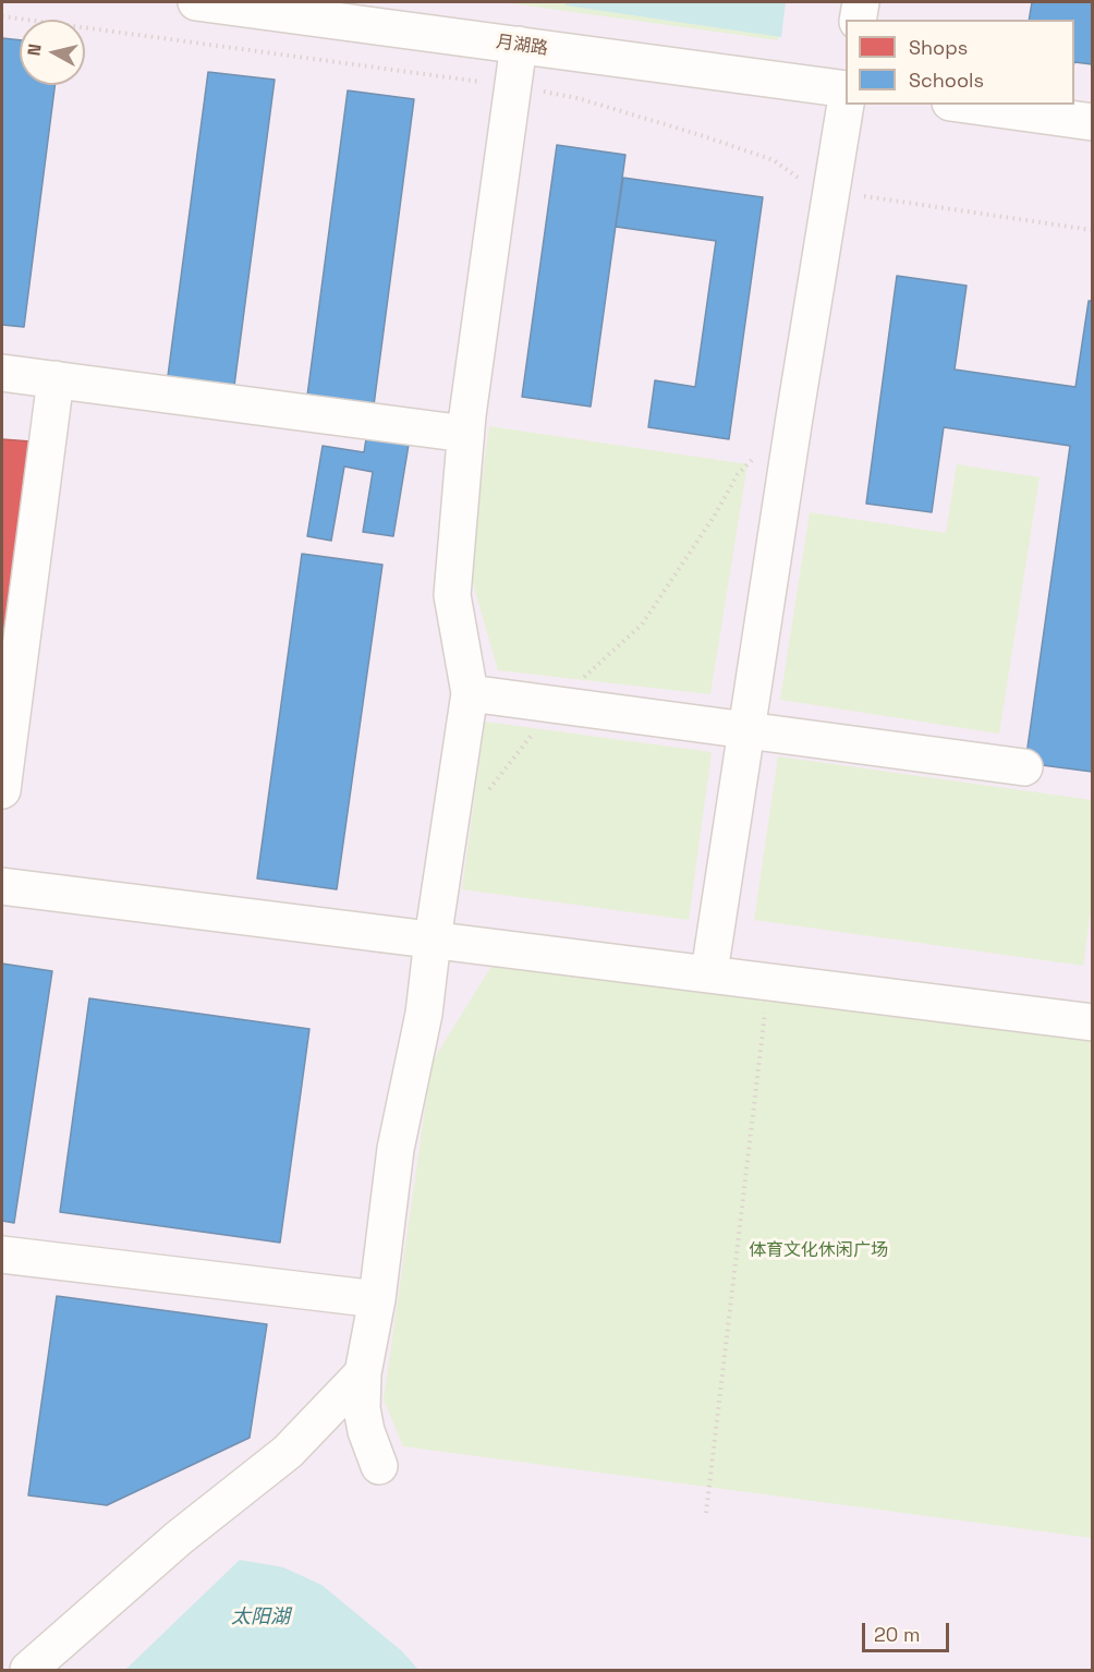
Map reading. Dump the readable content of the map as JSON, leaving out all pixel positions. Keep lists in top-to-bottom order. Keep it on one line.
{"streets":{"street":["月湖路"]},"water":["太阳湖"],"parks":["体育文化休闲广场"],"legend":["Shops","Schools"],"scale_bar":"20 m","north":"left"}
